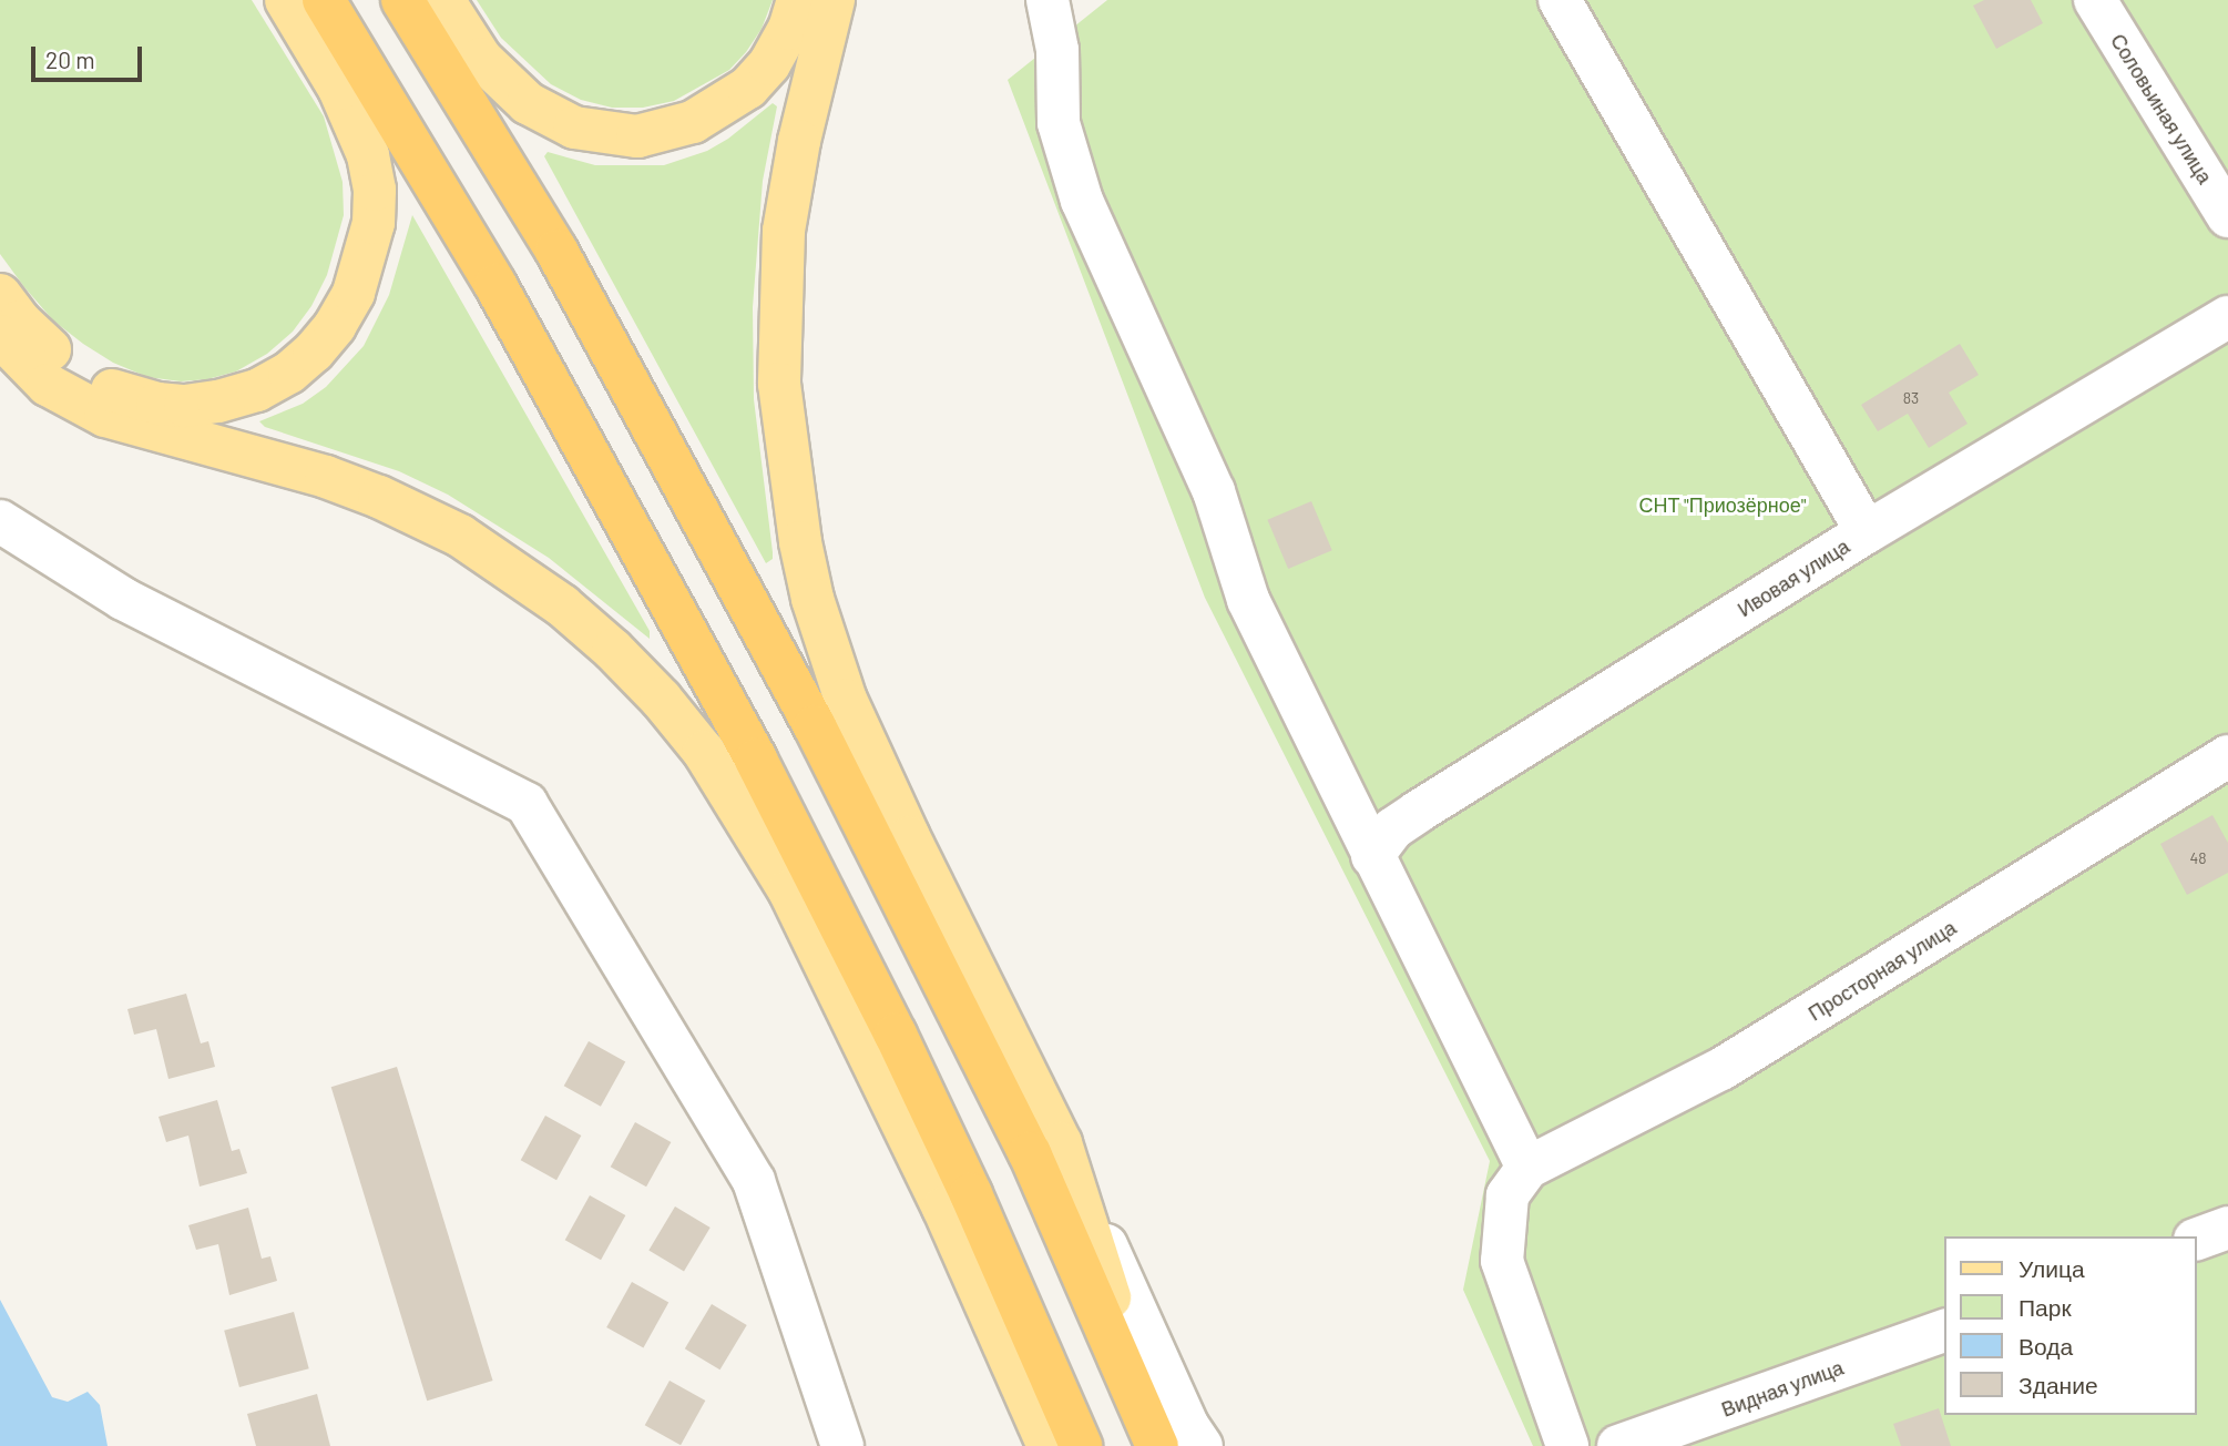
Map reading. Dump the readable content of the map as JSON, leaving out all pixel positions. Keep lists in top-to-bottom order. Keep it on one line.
{"streets":{"street":["Соловьиная улица","Ивовая улица","Просторная улица","Видная улица"]},"parks":["СНТ \"Приозёрное\""],"house_numbers":["83","48"],"legend":["Улица","Парк","Вода","Здание"],"scale_bar":"20 m"}
